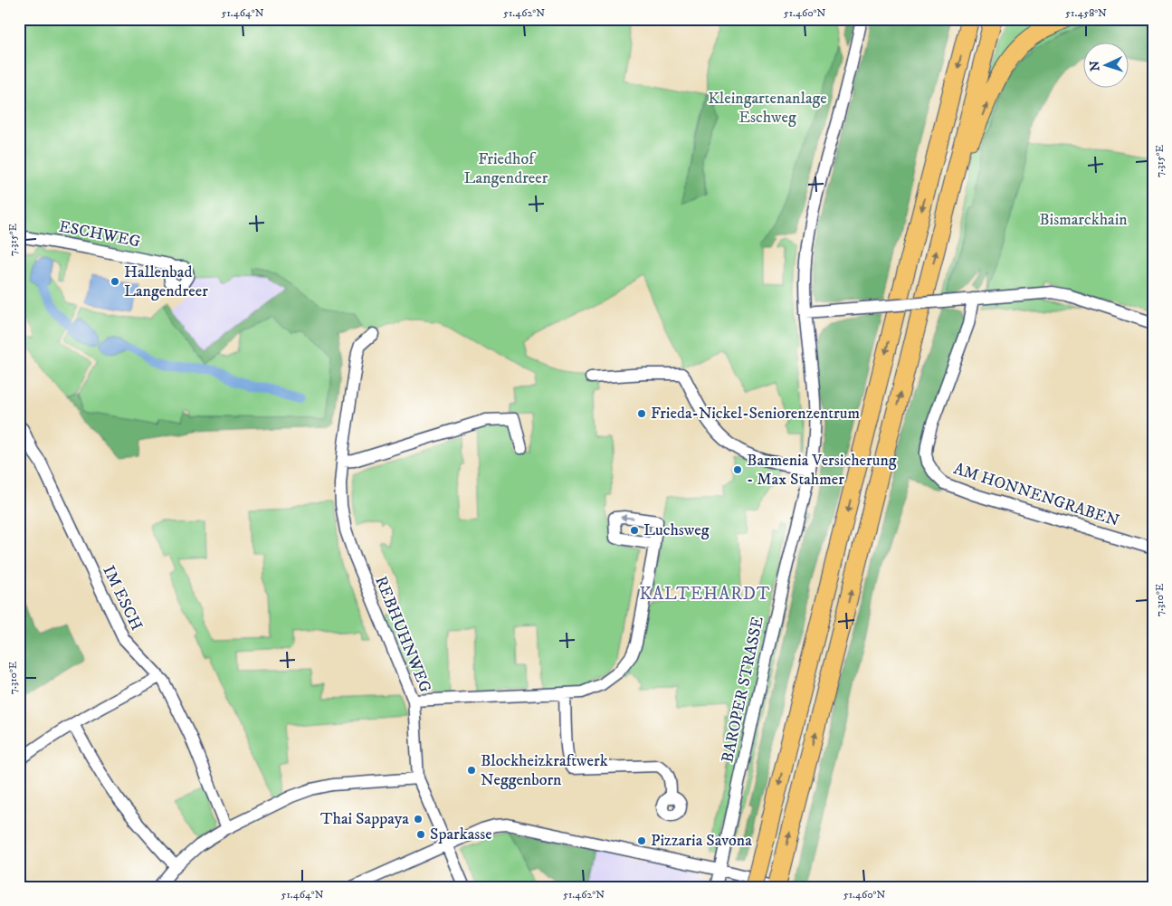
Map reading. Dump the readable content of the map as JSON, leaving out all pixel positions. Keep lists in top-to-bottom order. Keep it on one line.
{"streets":{"street":["ESCHWEG","AM HONNENGRABEN","IM ESCH","REBHUHNWEG","BAROPER STRASSE"]},"districts":["KALTEHARDT"],"parks":["Kleingartenanlage Eschweg","Friedhof Langendreer","Bismarckhain"],"places":["Hallenbad Langendreer","Frieda-Nickel-Seniorenzentrum","Barmenia Versicherung - Max Stahmer","Luchsweg","Blockheizkraftwerk Neggenborn","Thai Sappaya","Sparkasse","Pizzaria Savona"],"north":"left","coordinates":["51.464°N","51.462°N","51.460°N","51.458°N","7.315°E","7.310°E"]}
